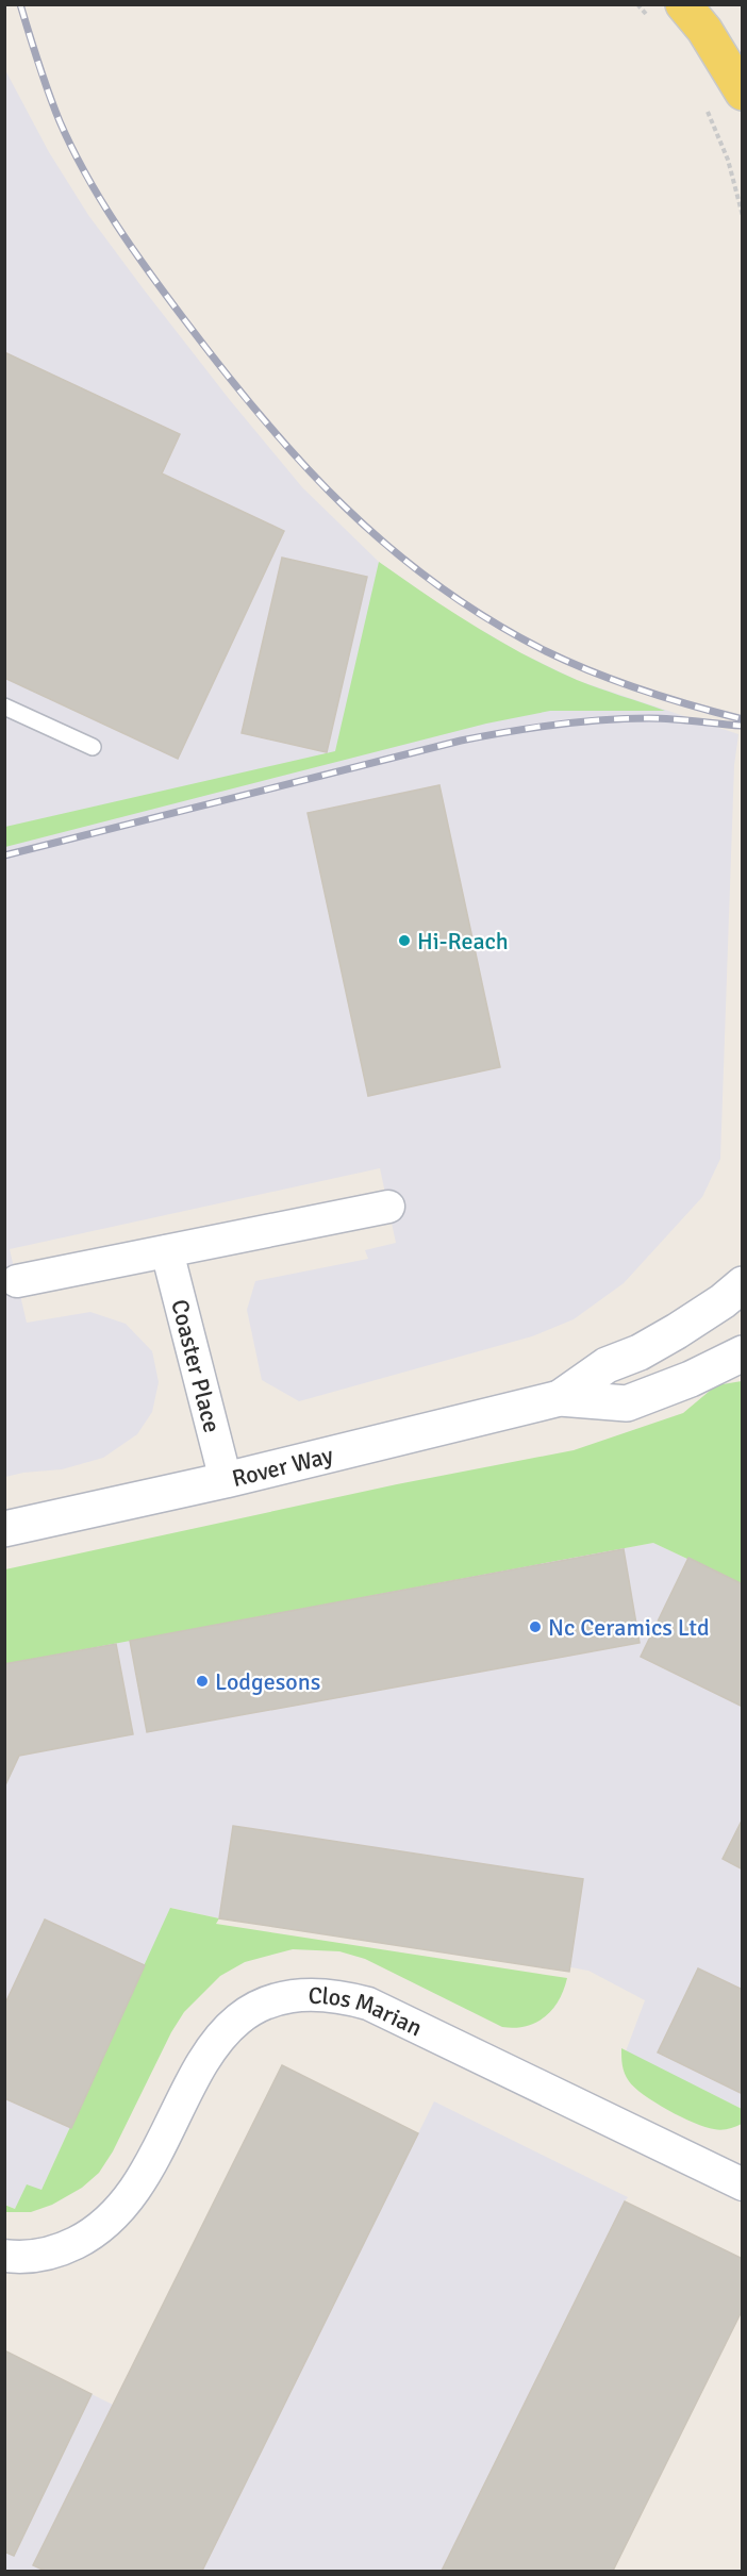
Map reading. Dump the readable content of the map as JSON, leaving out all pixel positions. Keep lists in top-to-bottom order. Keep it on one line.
{"streets":{"street":["Coaster Place","Rover Way","Clos Marian"]},"crossings":[["Coaster Place","Rover Way"]],"places":["Hi-Reach","Nc Ceramics Ltd","Lodgesons"]}
